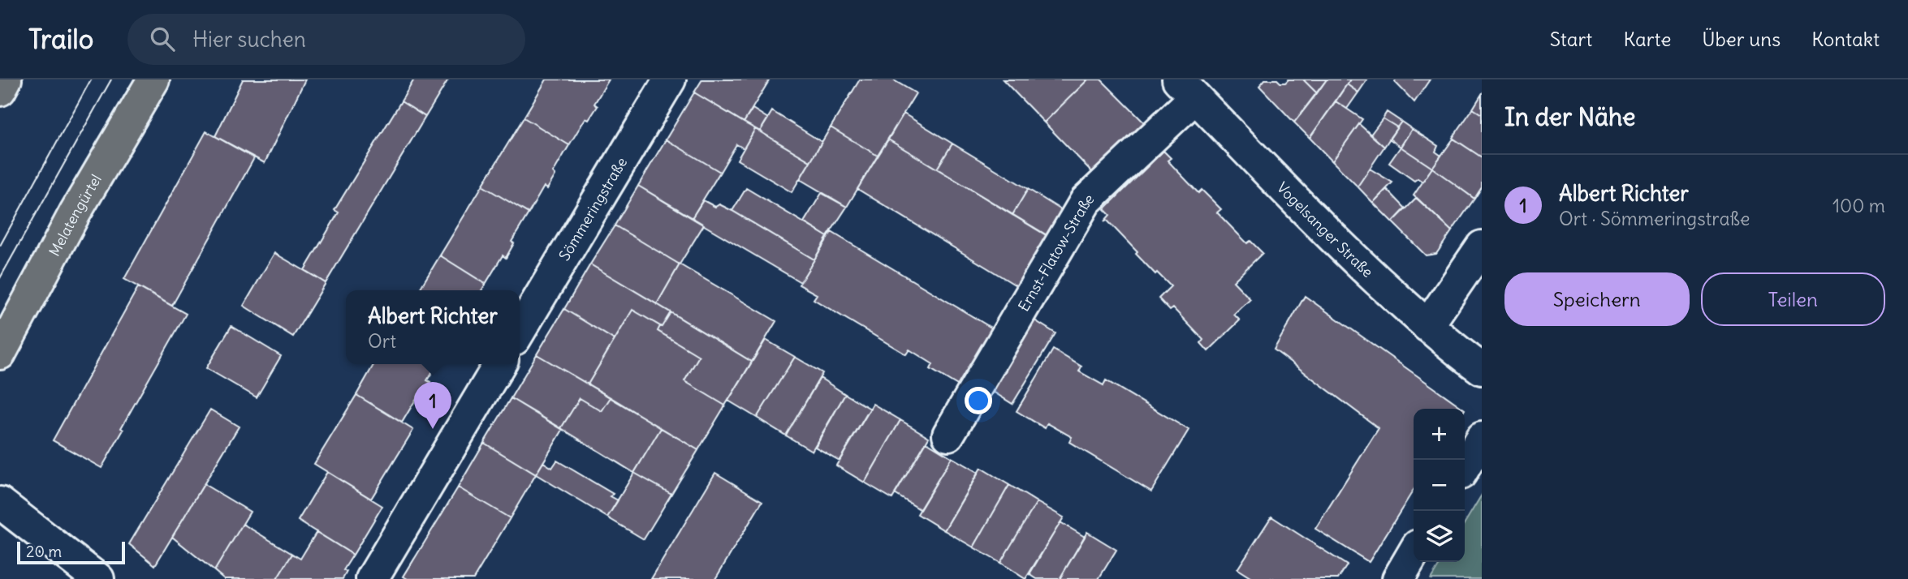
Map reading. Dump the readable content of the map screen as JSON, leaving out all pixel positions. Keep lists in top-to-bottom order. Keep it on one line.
{"streets":{"main road":["Melatengürtel"],"street":["Sömmeringstraße","Vogelsanger Straße","Ernst-Flatow-Straße"]},"crossings":[["Vogelsanger Straße","Ernst-Flatow-Straße"]],"scale_bar":"20 m","page":{"header":"Trailo","search":"Hier suchen","nav":["Start","Karte","Über uns","Kontakt"],"heading":"In der Nähe","list":[{"mark":"1","name":"Albert Richter","note":"Ort · Sömmeringstraße","value":"100 m"}],"buttons":["Speichern","Teilen"],"popup":["Albert Richter","Ort"],"pins":"1","map_buttons":["+","−"],"scale":"20 m"}}
